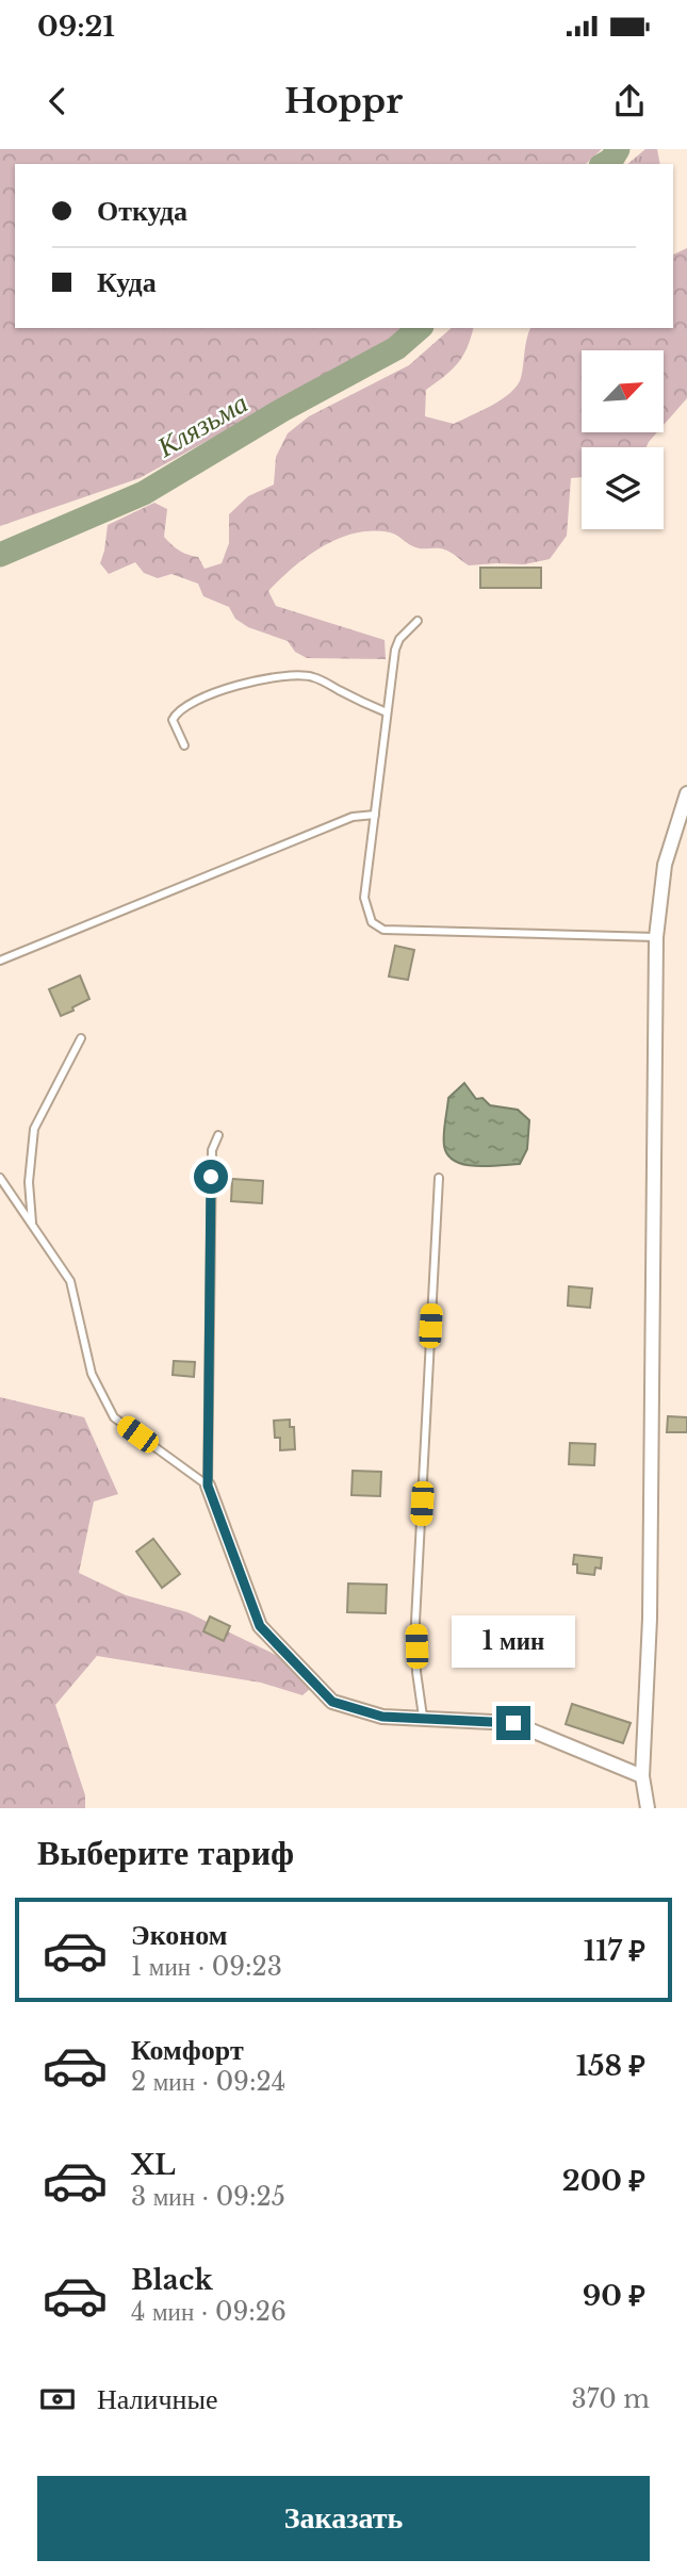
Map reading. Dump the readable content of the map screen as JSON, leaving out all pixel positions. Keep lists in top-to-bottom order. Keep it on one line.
{"water":["Клязьма"],"north":"top right","page":{"status":"09:21","header":"Hoppr","banner":["Откуда","Куда"],"bubble":"1 мин","heading":"Выберите тариф","list":[{"name":"Эконом","note":"1 мин · 09:23","value":"117 ₽"},{"name":"Комфорт","note":"2 мин · 09:24","value":"158 ₽"},{"name":"XL","note":"3 мин · 09:25","value":"200 ₽"},{"name":"Black","note":"4 мин · 09:26","value":"90 ₽"}],"pay":["Наличные","370 m"],"buttons":"Заказать"}}
